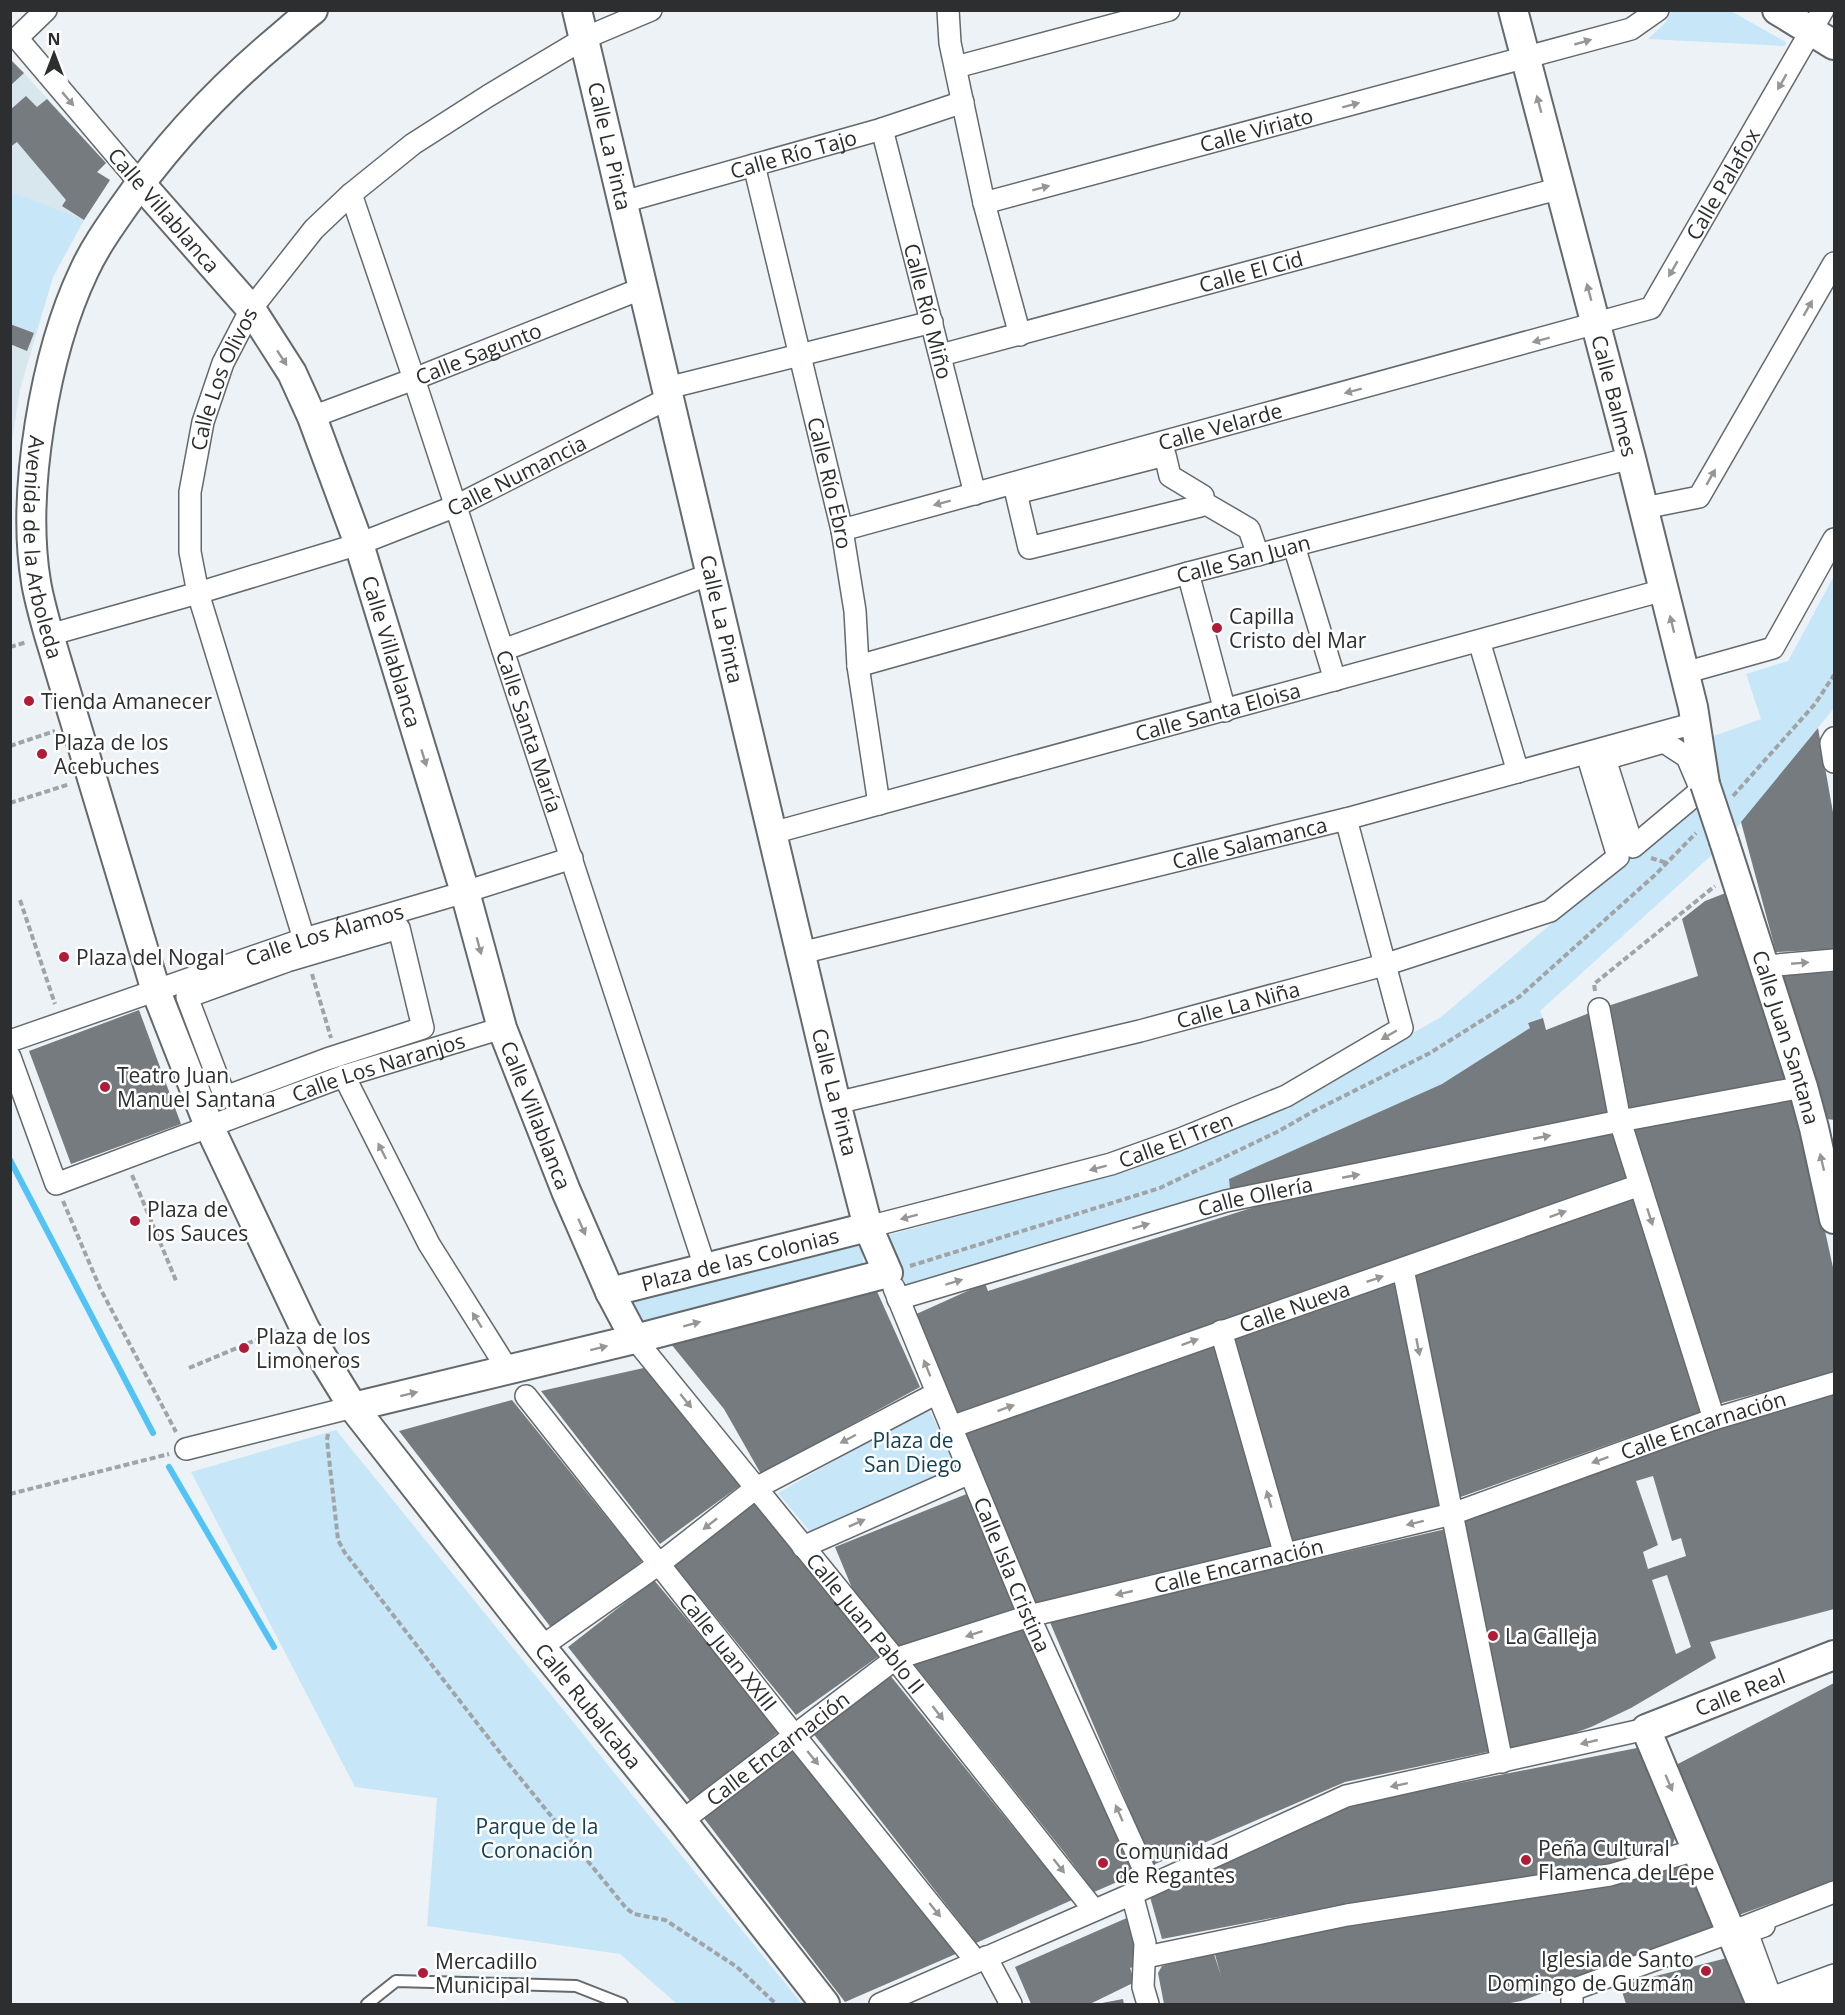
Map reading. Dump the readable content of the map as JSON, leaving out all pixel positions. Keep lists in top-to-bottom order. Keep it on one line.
{"streets":{"street":["Calle Viriato","Calle La Pinta","Calle Río Tajo","Calle Palafox","Calle Villablanca","Calle El Cid","Calle Río Miño","Calle Sagunto","Calle Los Olivos","Calle Balmes","Calle Velarde","Calle Numancia","Calle Río Ebro","Avenida de la Arboleda","Calle San Juan","Calle Santa Eloisa","Calle Santa María","Calle Salamanca","Calle Los Álamos","Calle La Niña","Calle Juan Santana","Calle Los Naranjos","Calle El Tren","Calle Ollería","Plaza de las Colonias","Calle Nueva","Calle Encarnación","Calle Isla Cristina","Calle Juan Pablo II","Calle Juan XXIII","Calle Real","Calle Rubalcaba"]},"crossings":[["Calle Viriato","Calle Balmes"],["Calle La Pinta","Calle Río Tajo"],["Calle La Pinta","Calle Sagunto"],["Calle La Pinta","Calle Los Olivos"],["Calle La Pinta","Calle Numancia"],["Calle La Pinta","Calle Santa Eloisa"],["Calle La Pinta","Calle Salamanca"],["Calle La Pinta","Calle La Niña"],["Calle La Pinta","Calle El Tren"],["Calle La Pinta","Plaza de las Colonias"],["Calle La Pinta","Calle Isla Cristina"],["Calle Río Tajo","Calle Río Miño"],["Calle Río Tajo","Calle Río Ebro"],["Calle Palafox","Calle Balmes"],["Calle Palafox","Calle Velarde"],["Calle Villablanca","Calle Sagunto"],["Calle Villablanca","Calle Los Olivos"],["Calle Villablanca","Calle Numancia"],["Calle Villablanca","Avenida de la Arboleda"],["Calle Villablanca","Calle Los Álamos"],["Calle Villablanca","Calle Los Naranjos"],["Calle Villablanca","Plaza de las Colonias"],["Calle Villablanca","Calle Juan Pablo II"],["Calle El Cid","Calle Río Miño"],["Calle El Cid","Calle Balmes"],["Calle Río Miño","Calle Velarde"],["Calle Río Miño","Calle Numancia"],["Calle Sagunto","Calle Santa María"],["Calle Los Olivos","Calle Numancia"],["Calle Los Olivos","Calle Santa María"],["Calle Los Olivos","Calle Los Álamos"],["Calle Balmes","Calle Velarde"],["Calle Balmes","Calle San Juan"],["Calle Balmes","Calle Santa Eloisa"],["Calle Balmes","Calle Salamanca"],["Calle Balmes","Calle Juan Santana"],["Calle Velarde","Calle Río Ebro"],["Calle Numancia","Calle Río Ebro"],["Calle Numancia","Avenida de la Arboleda"],["Calle Numancia","Calle Santa María"],["Calle Río Ebro","Calle San Juan"],["Calle Río Ebro","Calle Santa Eloisa"],["Avenida de la Arboleda","Calle Los Álamos"],["Avenida de la Arboleda","Calle Los Naranjos"],["Avenida de la Arboleda","Calle Rubalcaba"],["Calle Santa María","Calle Los Álamos"],["Calle Santa María","Plaza de las Colonias"],["Calle Salamanca","Calle La Niña"],["Calle La Niña","Calle El Tren"],["Calle Juan Santana","Calle Ollería"],["Calle El Tren","Plaza de las Colonias"],["Calle El Tren","Calle Isla Cristina"],["Calle Ollería","Calle Isla Cristina"],["Plaza de las Colonias","Calle Isla Cristina"],["Calle Nueva","Calle Isla Cristina"],["Calle Encarnación","Calle Isla Cristina"],["Calle Encarnación","Calle Juan Pablo II"],["Calle Encarnación","Calle Juan XXIII"],["Calle Encarnación","Calle Rubalcaba"]],"one_way":["Calle Villablanca","Calle Balmes","Calle Velarde","Calle El Tren","Calle Ollería","Calle Nueva","Calle Encarnación","Calle Isla Cristina","Calle Juan Pablo II","Calle Juan XXIII"],"parks":["Plaza de San Diego","Parque de la Coronación"],"places":["Capilla Cristo del Mar","Tienda Amanecer","Plaza de los Acebuches","Plaza del Nogal","Teatro Juan Manuel Santana","Plaza de los Sauces","Plaza de los Limoneros","La Calleja","Peña Cultural Flamenca de Lepe","Comunidad de Regantes","Iglesia de Santo Domingo de Guzmán","Mercadillo Municipal"],"north":"top"}
